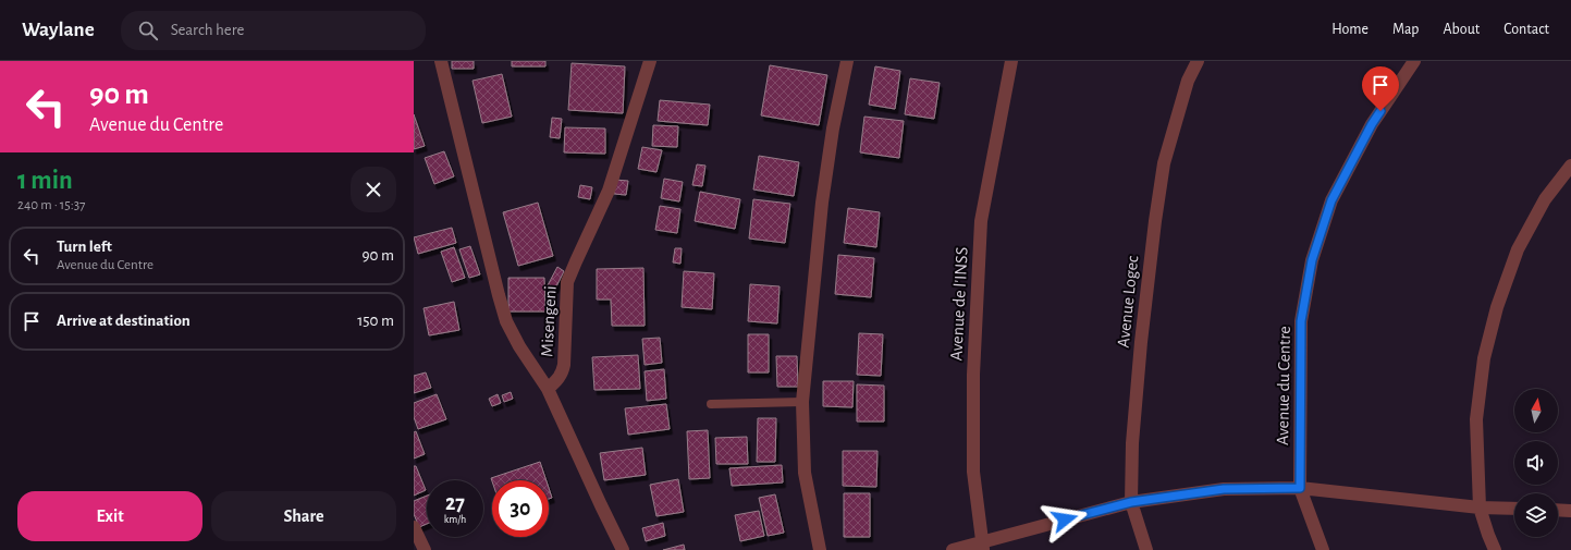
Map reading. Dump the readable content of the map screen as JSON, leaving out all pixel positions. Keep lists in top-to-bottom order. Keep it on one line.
{"streets":{"street":["Avenue Logec","Avenue de l'INSS","Misengeni","Avenue du Centre"]},"north":"top","page":{"header":"Waylane","search":"Search here","nav":["Home","Map","About","Contact"],"turn":["90 m","Avenue du Centre"],"heading":["1 min","240 m · 15:37"],"list":[{"name":"Turn left","note":"Avenue du Centre","value":"90 m"},{"name":"Arrive at destination","value":"150 m"}],"speed":"27 km/h","limit":"30","buttons":["Exit","Share"]}}
